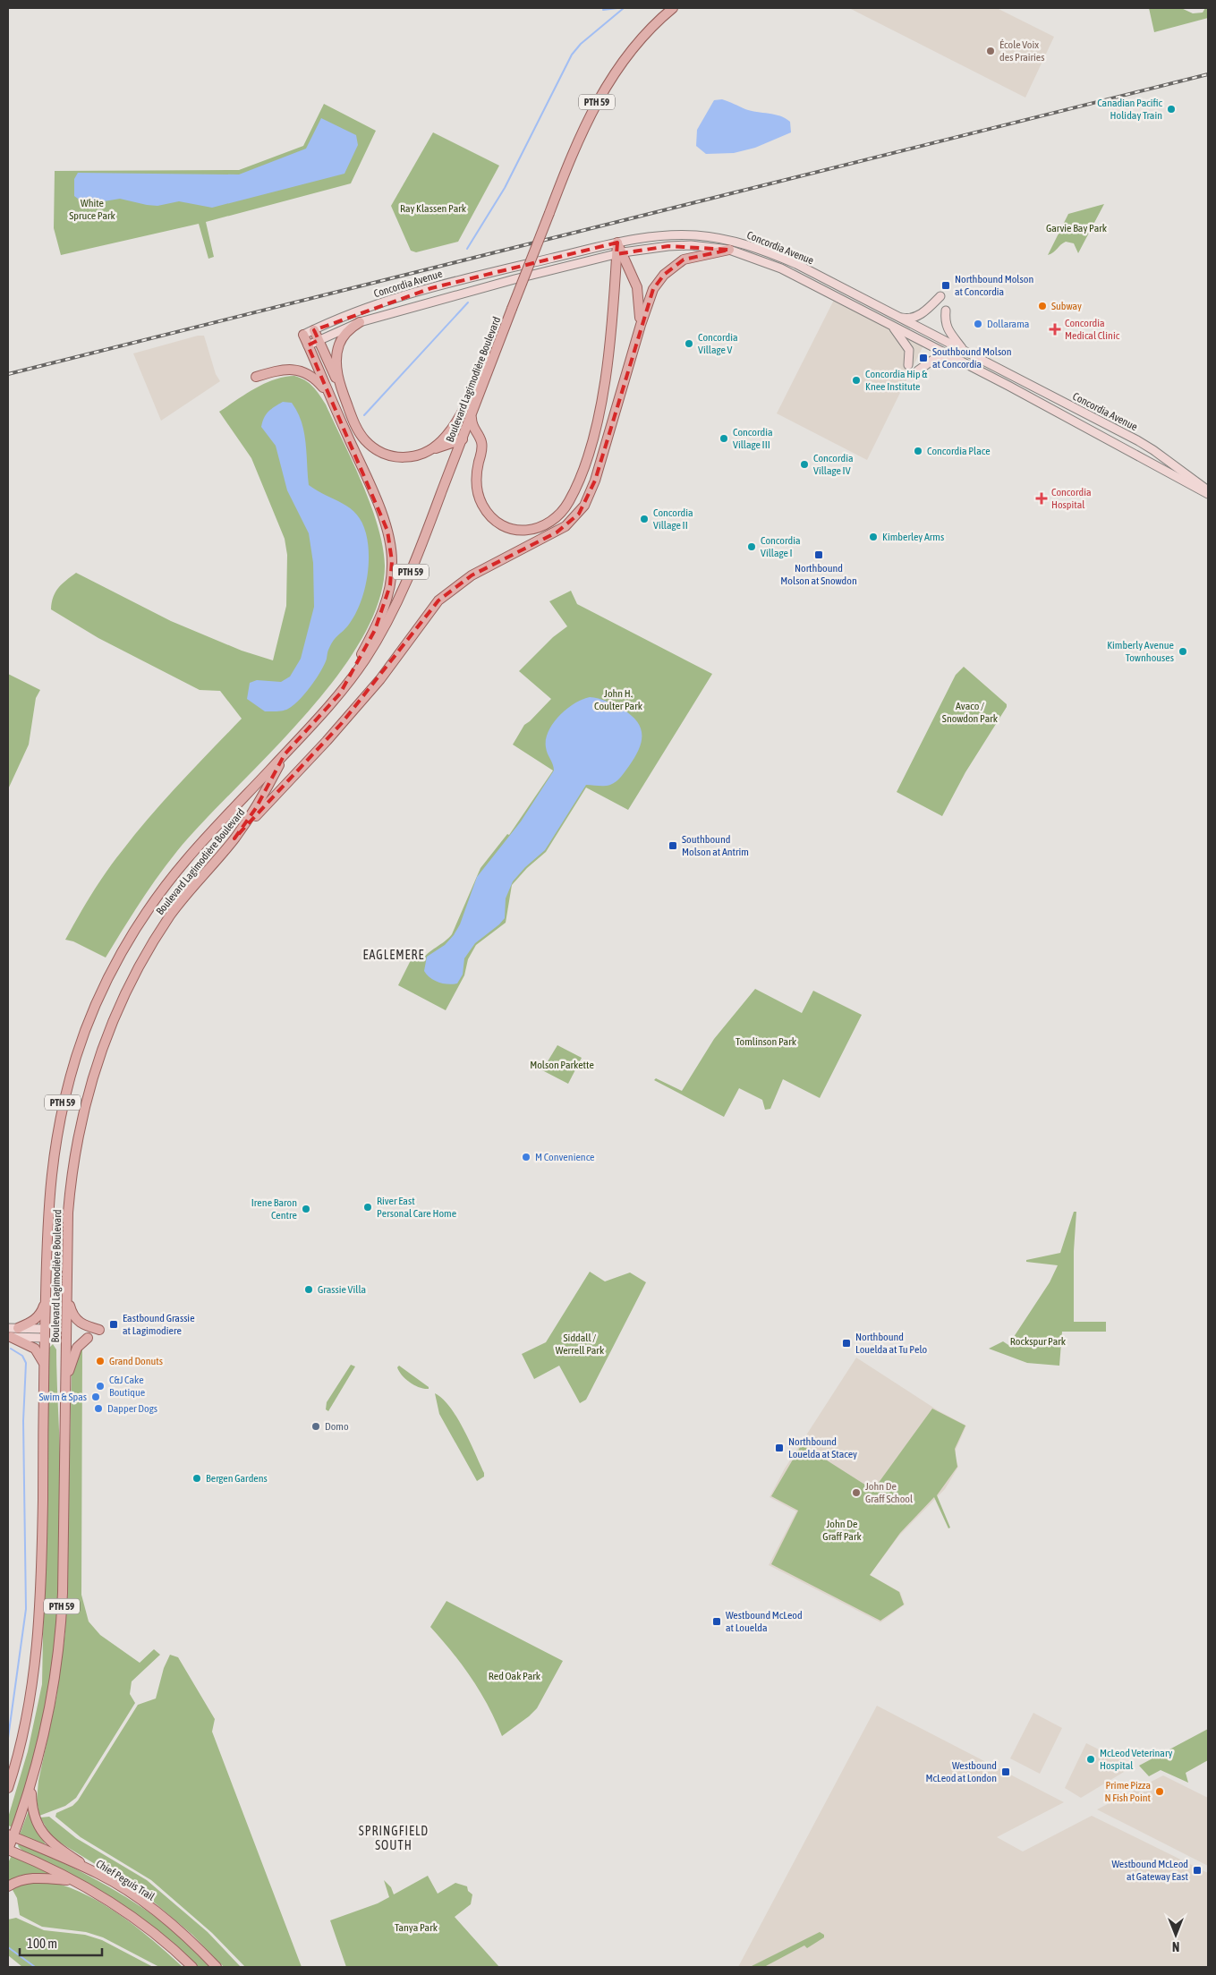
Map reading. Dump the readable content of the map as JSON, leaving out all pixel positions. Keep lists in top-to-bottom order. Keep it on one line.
{"streets":{"main road":["PTH 59","Concordia Avenue","Boulevard Lagimodière Boulevard","Chief Peguis Trail"]},"crossings":[["Boulevard Lagimodière Boulevard","Chief Peguis Trail"]],"districts":["EAGLEMERE","SPRINGFIELD SOUTH"],"parks":["White Spruce Park","Ray Klassen Park","Garvie Bay Park","John H. Coulter Park","Avaco / Snowdon Park","Tomlinson Park","Molson Parkette","Siddall / Werrell Park","Rockspur Park","John De Graff Park","Red Oak Park","Tanya Park"],"places":{"other":["École Voix des Prairies","Canadian Pacific Holiday Train","Subway","Dollarama","Concordia Village V","Concordia Hip & Knee Institute","Concordia Village III","Concordia Place","Concordia Village IV","Concordia Village II","Kimberley Arms","Concordia Village I","Kimberly Avenue Townhouses","M Convenience","River East Personal Care Home","Irene Baron Centre","Grassie Villa","Grand Donuts","C&J Cake Boutique","Swim & Spas","Dapper Dogs","Domo","Bergen Gardens","John De Graff School","McLeod Veterinary Hospital","Prime Pizza N Fish Point"],"transit":["Northbound Molson at Concordia","Southbound Molson at Concordia","Northbound Molson at Snowdon","Southbound Molson at Antrim","Eastbound Grassie at Lagimodiere","Northbound Louelda at Tu Pelo","Northbound Louelda at Stacey","Westbound McLeod at Louelda","Westbound McLeod at London","Westbound McLeod at Gateway East"],"health":["Concordia Medical Clinic","Concordia Hospital"]},"scale_bar":"100 m","north":"bottom"}
